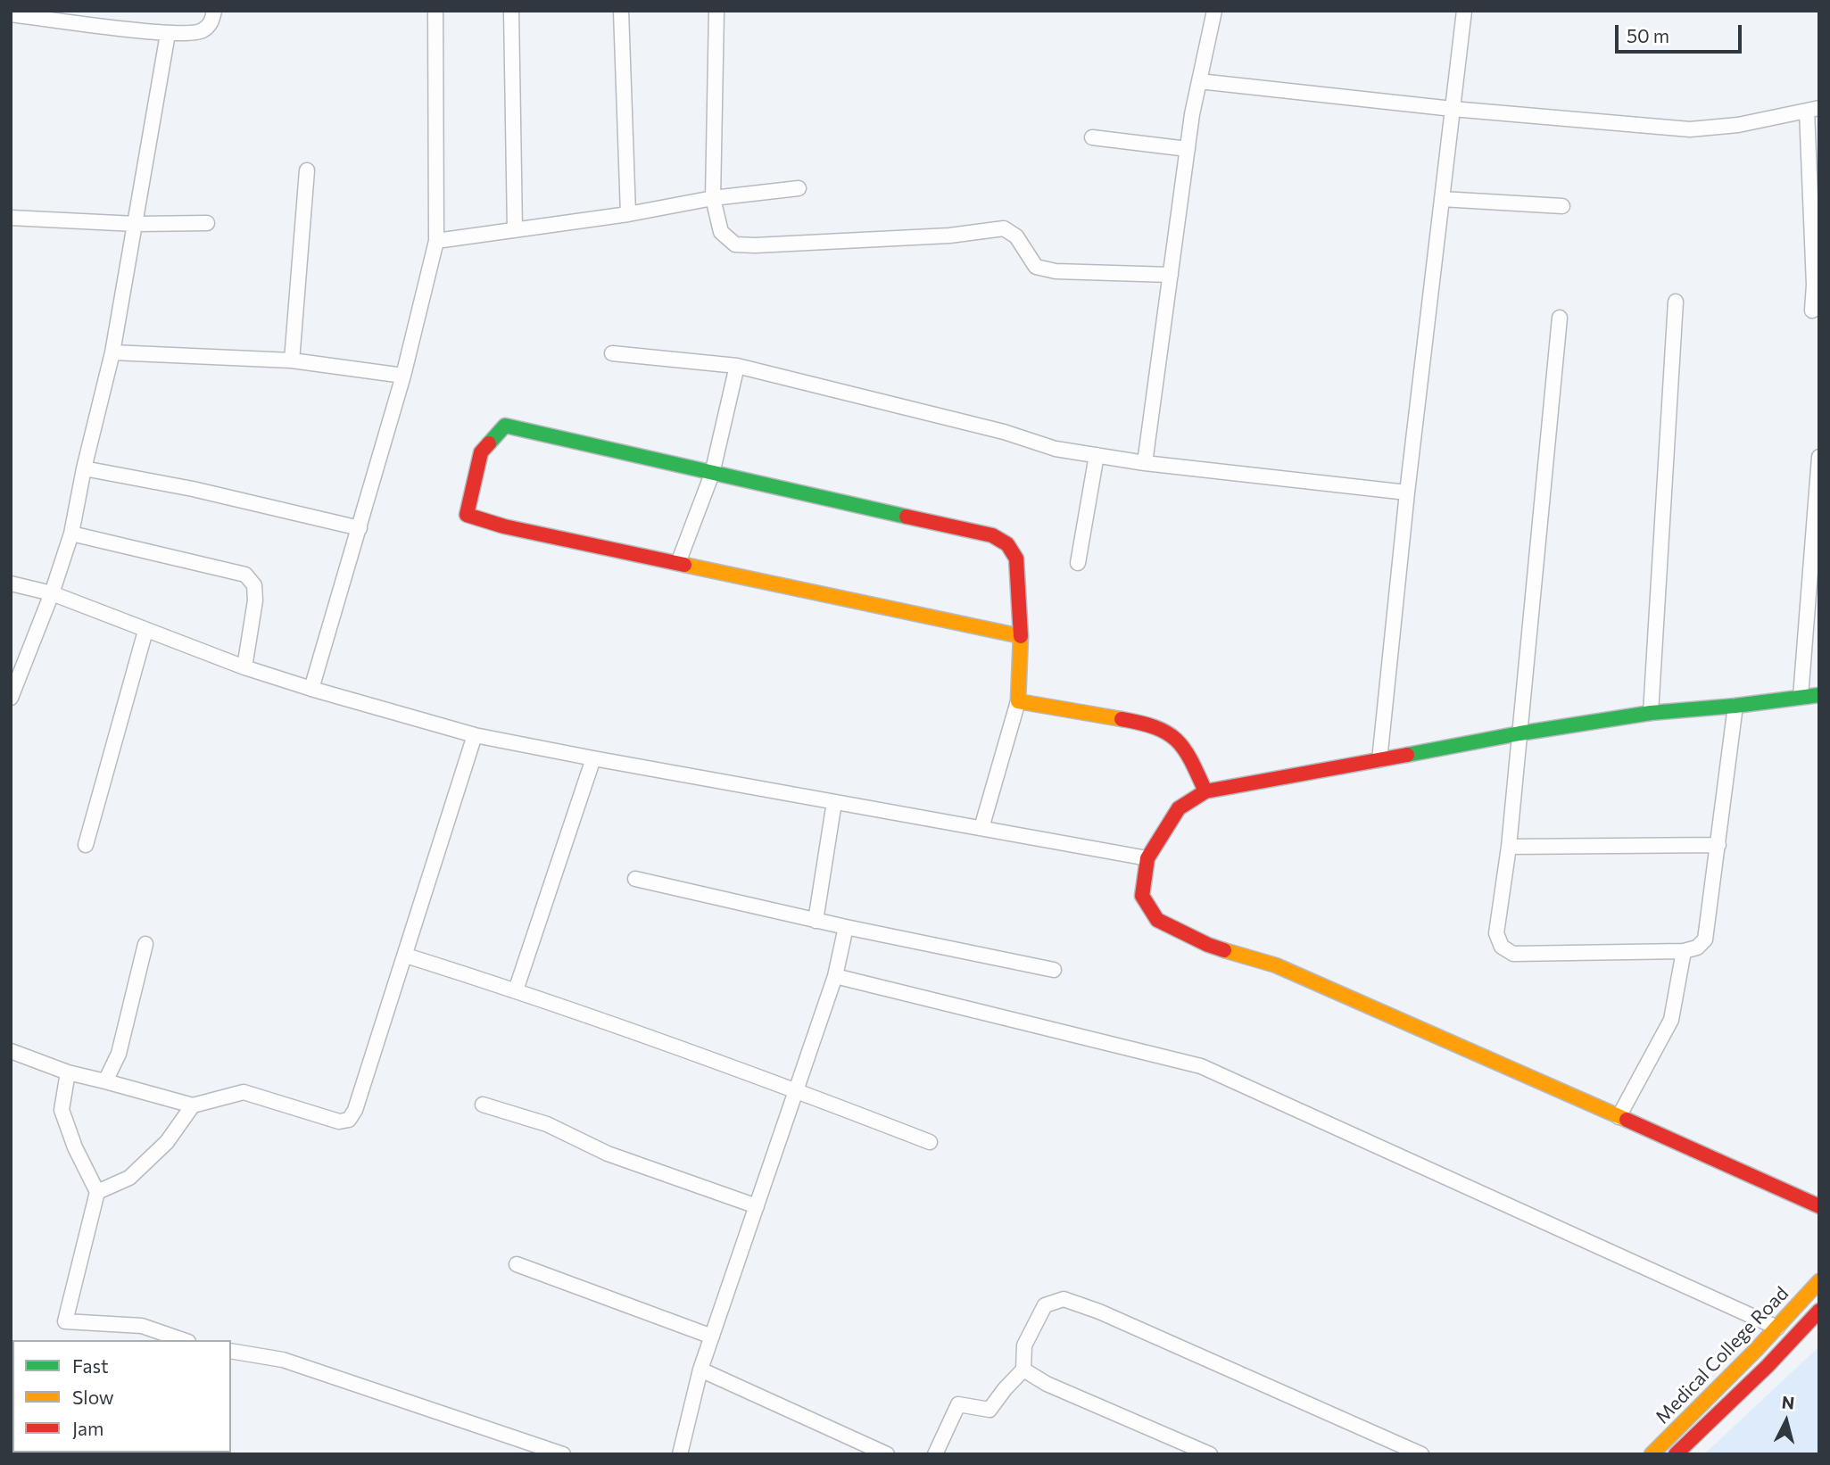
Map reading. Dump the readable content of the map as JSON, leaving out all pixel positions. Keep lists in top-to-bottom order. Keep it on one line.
{"streets":{"street":["Medical College Road"]},"legend":["Fast","Slow","Jam"],"scale_bar":"50 m","north":"top"}
